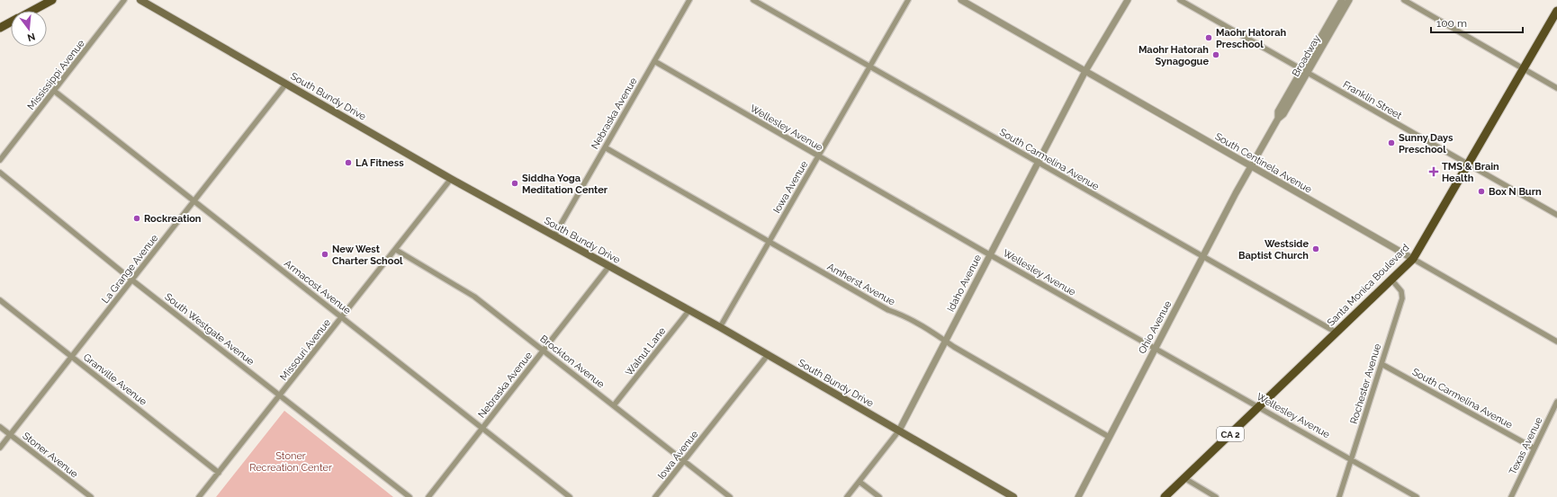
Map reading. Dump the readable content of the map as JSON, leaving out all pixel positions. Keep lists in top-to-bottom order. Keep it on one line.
{"streets":{"main road":["South Bundy Drive","Santa Monica Boulevard","CA 2"],"street":["Broadway","Mississippi Avenue","Franklin Street","Nebraska Avenue","Wellesley Avenue","South Carmelina Avenue","South Centinela Avenue","Iowa Avenue","La Grange Avenue","Idaho Avenue","Amherst Avenue","Armacost Avenue","Ohio Avenue","South Westgate Avenue","Missouri Avenue","Walnut Lane","Brockton Avenue","Granville Avenue","Rochester Avenue","Texas Avenue","Stoner Avenue"]},"crossings":[["Broadway","Franklin Street"],["Broadway","South Centinela Avenue"],["Broadway","Ohio Avenue"],["Mississippi Avenue","Armacost Avenue"],["South Bundy Drive","Nebraska Avenue"],["South Bundy Drive","Iowa Avenue"],["South Bundy Drive","La Grange Avenue"],["South Bundy Drive","Idaho Avenue"],["South Bundy Drive","Missouri Avenue"],["South Bundy Drive","Walnut Lane"],["Franklin Street","Santa Monica Boulevard"],["Nebraska Avenue","Wellesley Avenue"],["Nebraska Avenue","Amherst Avenue"],["Nebraska Avenue","Armacost Avenue"],["Nebraska Avenue","Brockton Avenue"],["Wellesley Avenue","Iowa Avenue"],["Wellesley Avenue","Idaho Avenue"],["Wellesley Avenue","Santa Monica Boulevard"],["Wellesley Avenue","Ohio Avenue"],["Wellesley Avenue","Rochester Avenue"],["South Carmelina Avenue","Iowa Avenue"],["South Carmelina Avenue","Idaho Avenue"],["South Carmelina Avenue","Santa Monica Boulevard"],["South Carmelina Avenue","Ohio Avenue"],["South Carmelina Avenue","Rochester Avenue"],["South Carmelina Avenue","Texas Avenue"],["South Centinela Avenue","Idaho Avenue"],["South Centinela Avenue","Santa Monica Boulevard"],["South Centinela Avenue","Ohio Avenue"],["Iowa Avenue","Amherst Avenue"],["Iowa Avenue","Brockton Avenue"],["La Grange Avenue","Armacost Avenue"],["La Grange Avenue","South Westgate Avenue"],["La Grange Avenue","Granville Avenue"],["La Grange Avenue","Stoner Avenue"],["Idaho Avenue","Amherst Avenue"],["Amherst Avenue","Ohio Avenue"],["Santa Monica Boulevard","Rochester Avenue"],["Armacost Avenue","Missouri Avenue"],["South Westgate Avenue","Missouri Avenue"],["Missouri Avenue","Brockton Avenue"],["Missouri Avenue","Granville Avenue"],["Walnut Lane","Brockton Avenue"]],"parks":["Stoner Recreation Center"],"places":{"other":["Maohr Hatorah Preschool","Maohr Hatorah Synagogue","Sunny Days Preschool","LA Fitness","Siddha Yoga Meditation Center","Box N Burn","Rockreation","Westside Baptist Church","New West Charter School"],"health":["TMS & Brain Health"]},"scale_bar":"100 m","north":"bottom"}
